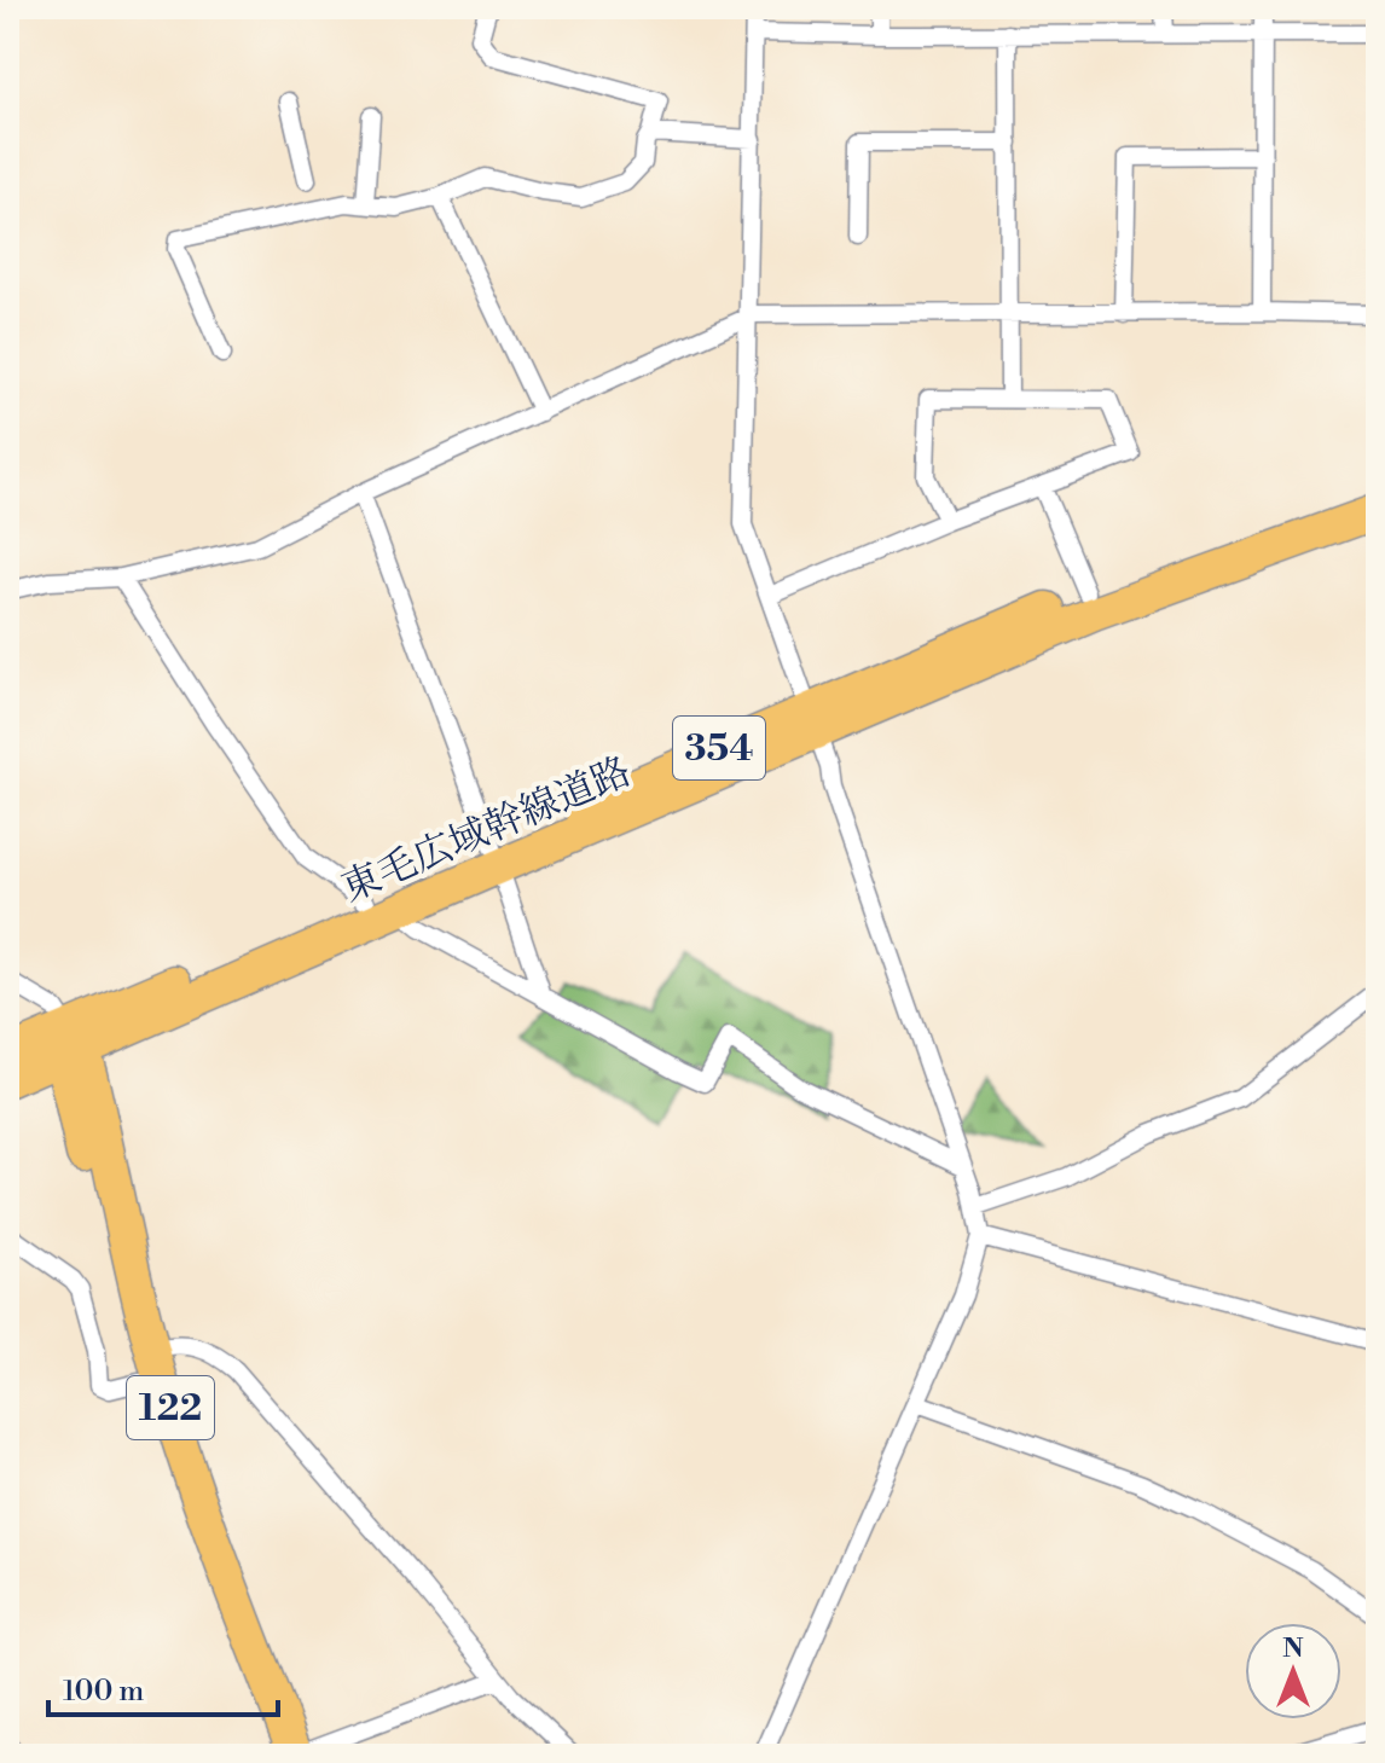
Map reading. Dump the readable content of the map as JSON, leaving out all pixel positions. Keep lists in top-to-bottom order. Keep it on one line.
{"streets":{"highway":["354","東毛広域幹線道路","122"]},"crossings":[["東毛広域幹線道路","122"]],"scale_bar":"100 m","north":"top"}
